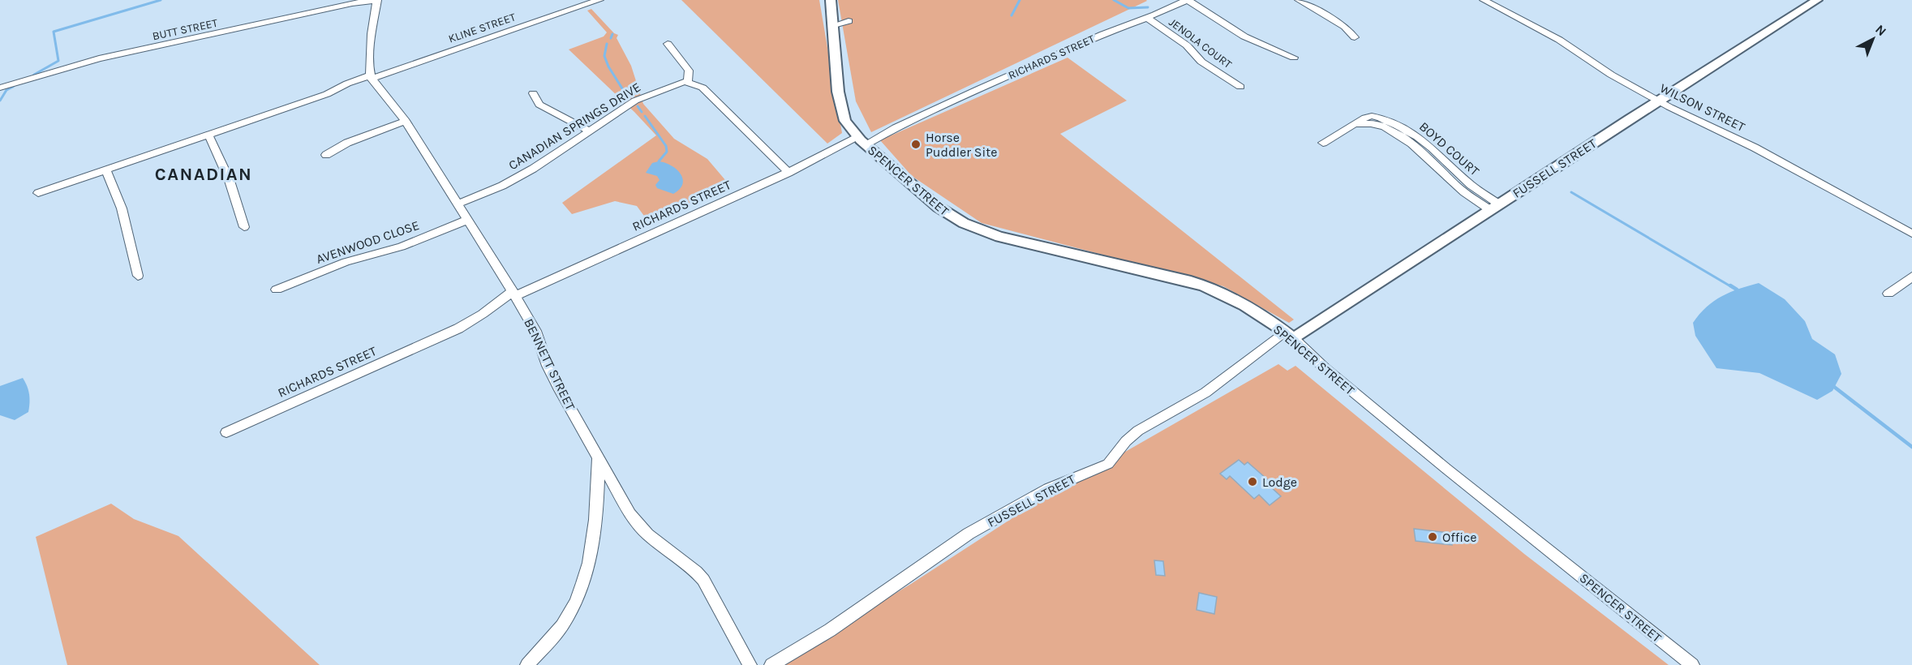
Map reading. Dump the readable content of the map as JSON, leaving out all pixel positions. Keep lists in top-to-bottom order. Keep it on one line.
{"streets":{"street":["KLINE STREET","BUTT STREET","JENOLA COURT","RICHARDS STREET","WILSON STREET","CANADIAN SPRINGS DRIVE","BOYD COURT","FUSSELL STREET","SPENCER STREET","AVENWOOD CLOSE","BENNETT STREET"]},"crossings":[["KLINE STREET","BENNETT STREET"],["JENOLA COURT","RICHARDS STREET"],["RICHARDS STREET","SPENCER STREET"],["RICHARDS STREET","BENNETT STREET"],["WILSON STREET","FUSSELL STREET"],["CANADIAN SPRINGS DRIVE","BENNETT STREET"],["BOYD COURT","FUSSELL STREET"],["FUSSELL STREET","SPENCER STREET"],["AVENWOOD CLOSE","BENNETT STREET"]],"districts":["CANADIAN"],"places":["Horse Puddler Site","Lodge","Office"],"north":"top right"}
